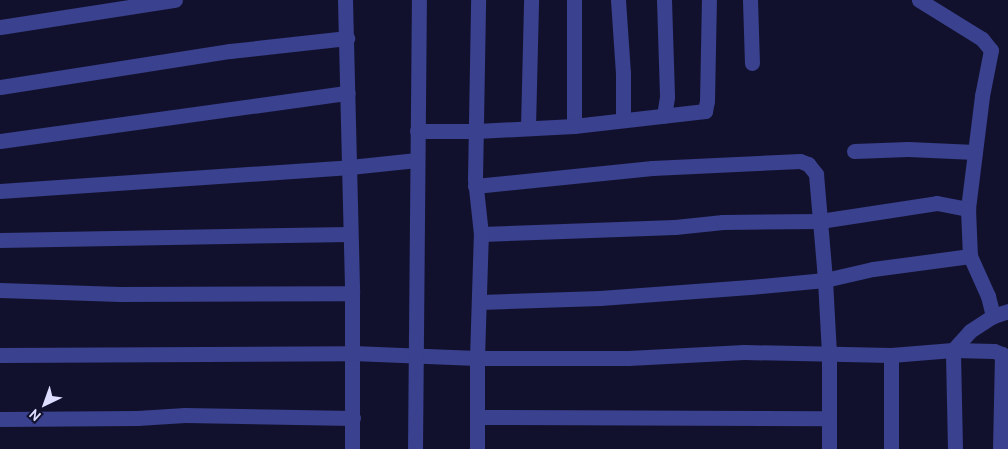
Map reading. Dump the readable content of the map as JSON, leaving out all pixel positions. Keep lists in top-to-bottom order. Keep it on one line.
{"north":"bottom left"}
